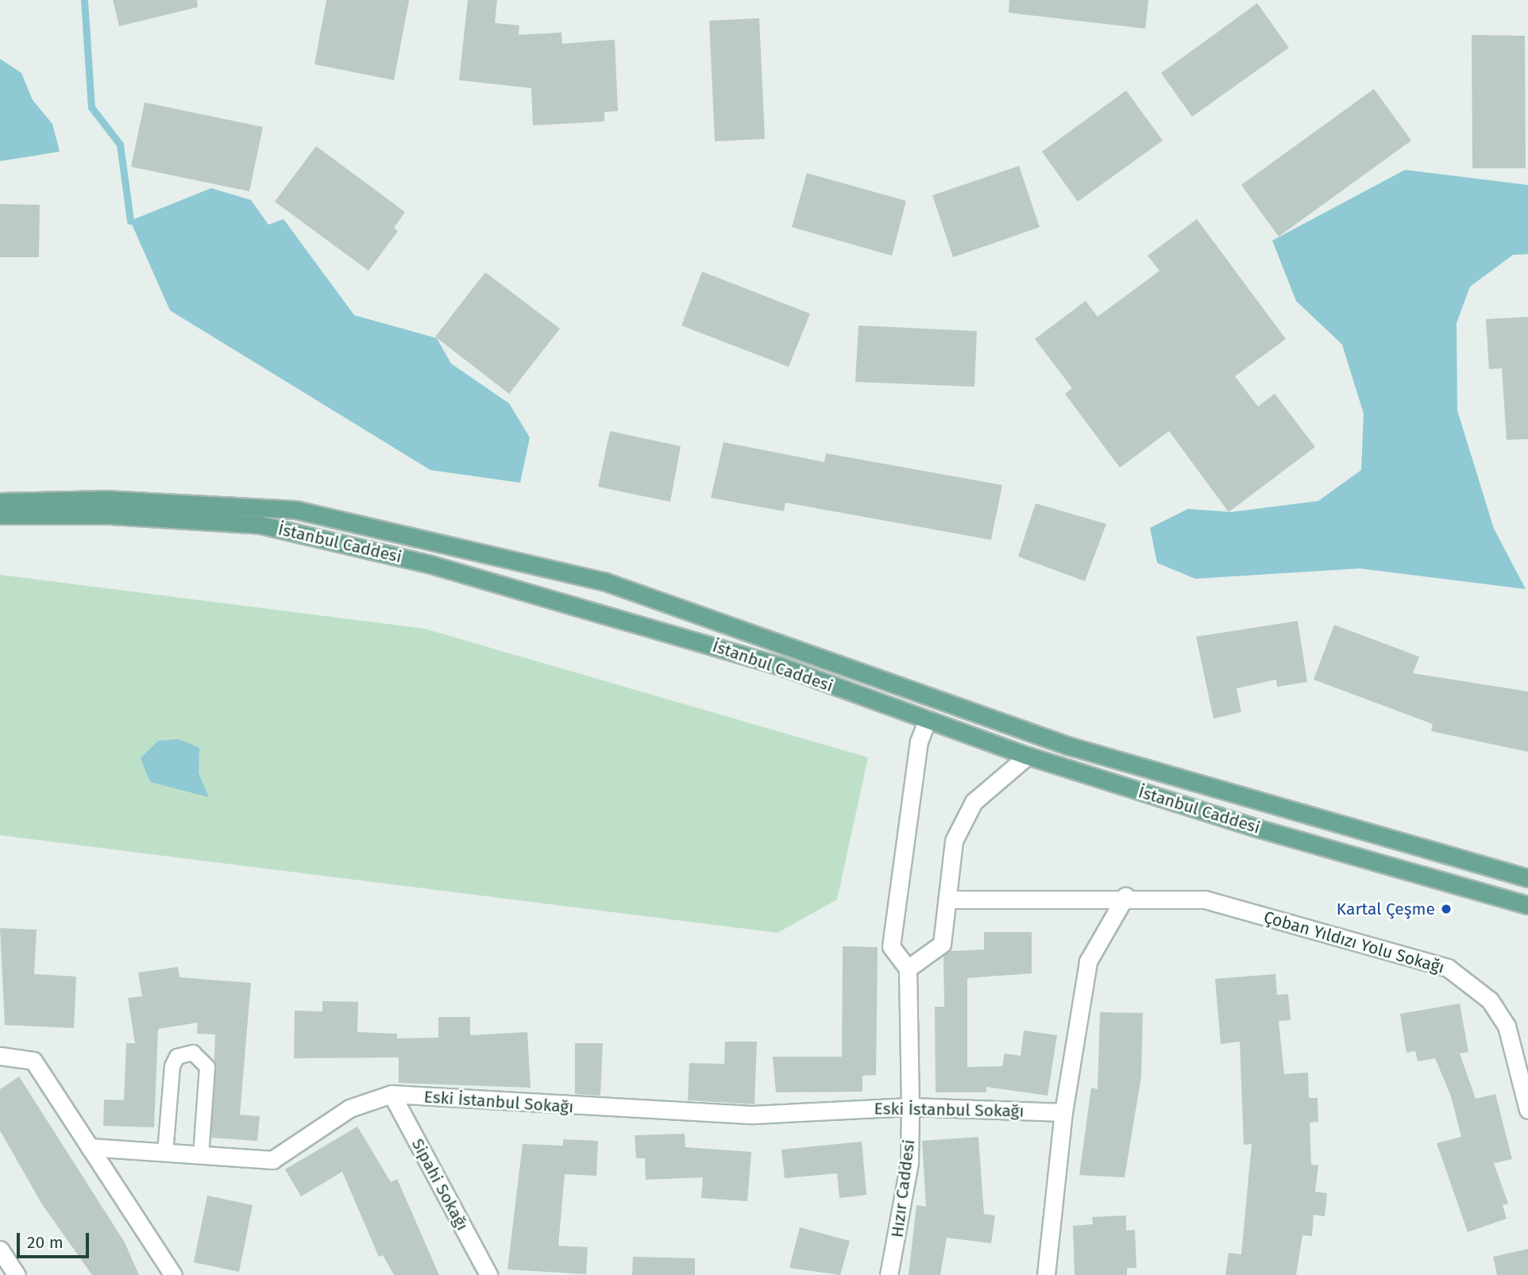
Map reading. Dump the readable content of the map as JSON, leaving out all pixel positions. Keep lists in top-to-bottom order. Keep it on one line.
{"streets":{"main road":["İstanbul Caddesi"],"street":["Çoban Yıldızı Yolu Sokağı","Eski İstanbul Sokağı","Sipahi Sokağı","Hızır Caddesi"]},"crossings":[["Eski İstanbul Sokağı","Sipahi Sokağı"],["Eski İstanbul Sokağı","Hızır Caddesi"]],"places":["Kartal Çeşme"],"scale_bar":"20 m"}
